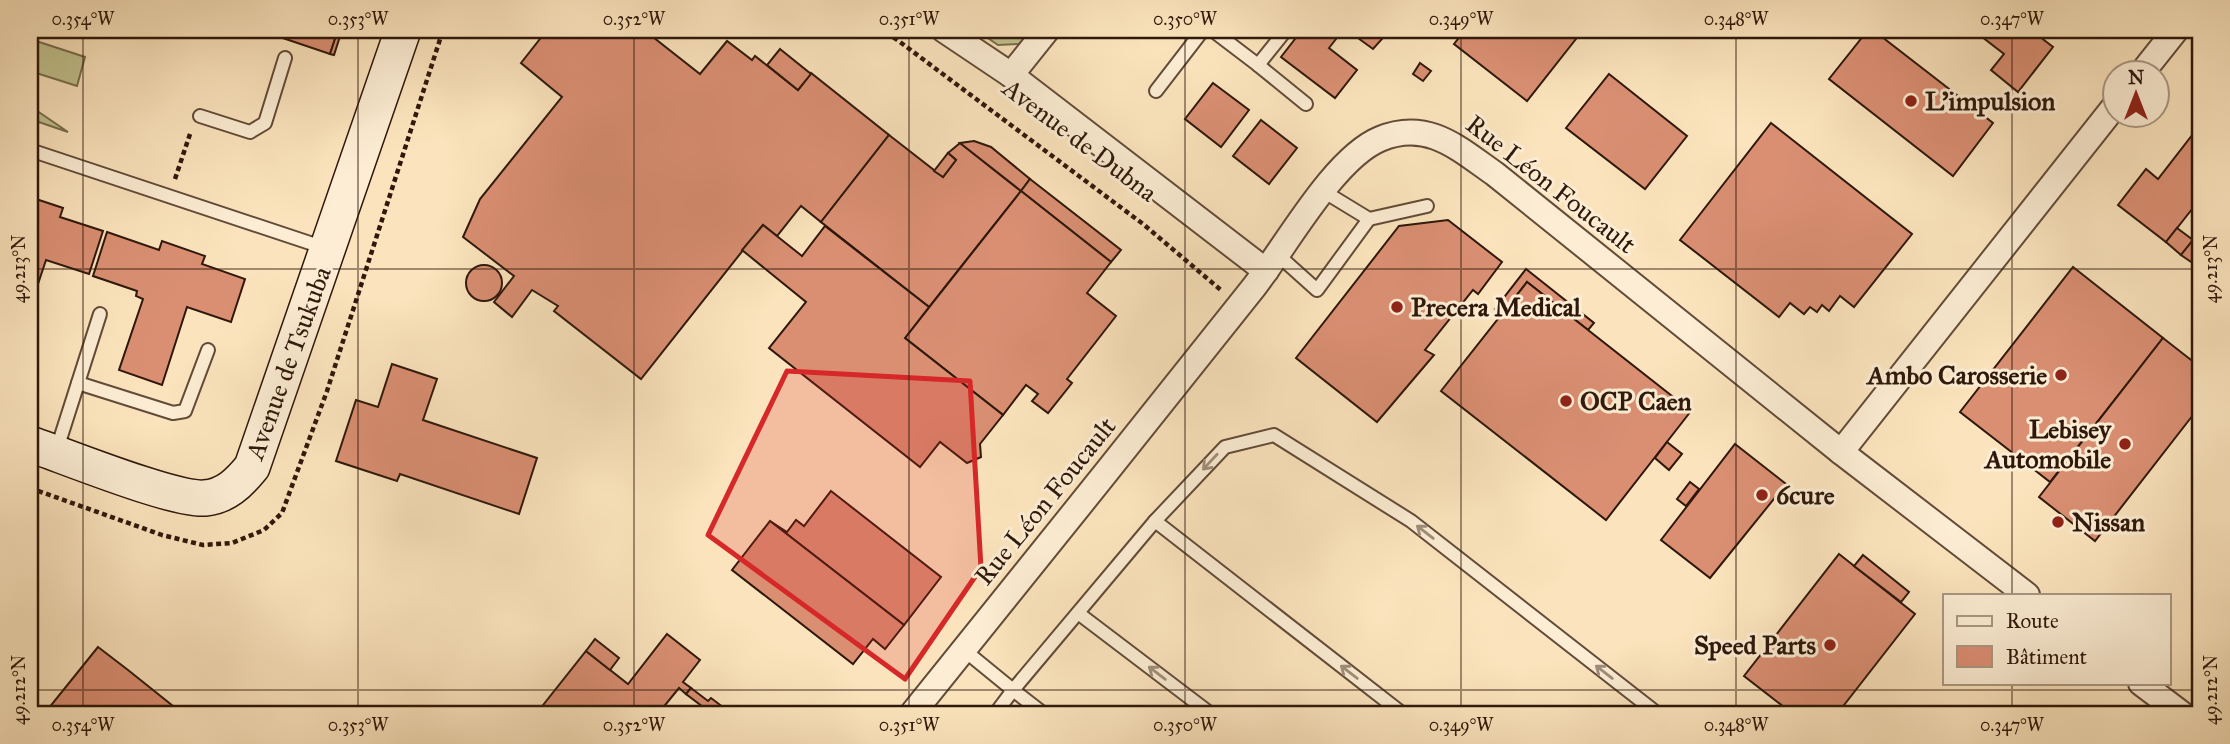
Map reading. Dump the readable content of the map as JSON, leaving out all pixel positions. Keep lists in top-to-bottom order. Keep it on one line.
{"streets":{"street":["Avenue de Dubna","Rue Léon Foucault","Avenue de Tsukuba"]},"crossings":[["Avenue de Dubna","Rue Léon Foucault"]],"places":["L'impulsion","Precera Medical","Ambo Carosserie","OCP Caen","Lebisey Automobile","6cure","Nissan","Speed Parts"],"legend":["Route","Bâtiment"],"north":"top","coordinates":["0.354°W","0.353°W","0.352°W","0.351°W","0.350°W","0.349°W","0.348°W","0.347°W","49.213°N","49.212°N"]}
